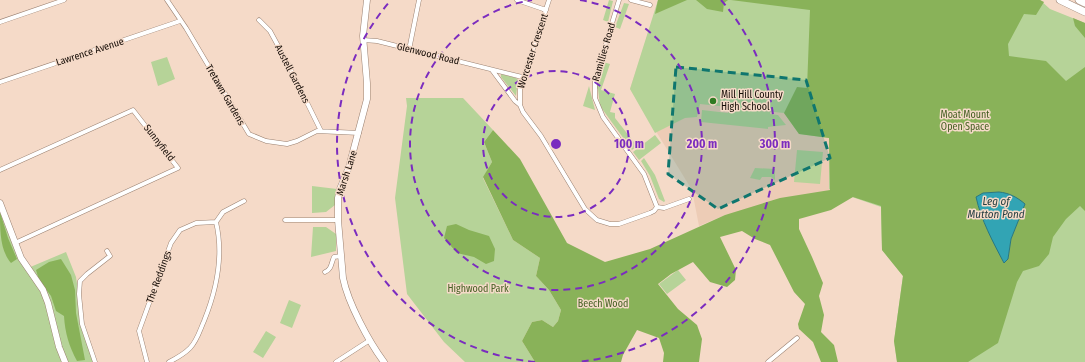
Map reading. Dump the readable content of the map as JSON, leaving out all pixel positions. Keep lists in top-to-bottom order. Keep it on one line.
{"streets":{"main road":["Marsh Lane"],"street":["Worcester Crescent","Lawrence Avenue","Ramillies Road","Glenwood Road","Austell Gardens","Tretawn Gardens","Sunnyfield","The Reddings"]},"crossings":[["Worcester Crescent","Glenwood Road"],["Lawrence Avenue","Tretawn Gardens"],["Glenwood Road","Marsh Lane"],["Austell Gardens","Tretawn Gardens"],["Tretawn Gardens","Marsh Lane"]],"water":["Leg of Mutton Pond"],"parks":["Moat Mount Open Space","Highwood Park","Beech Wood"],"places":["Mill Hill County High School"],"rings":["100 m","200 m","300 m"]}
